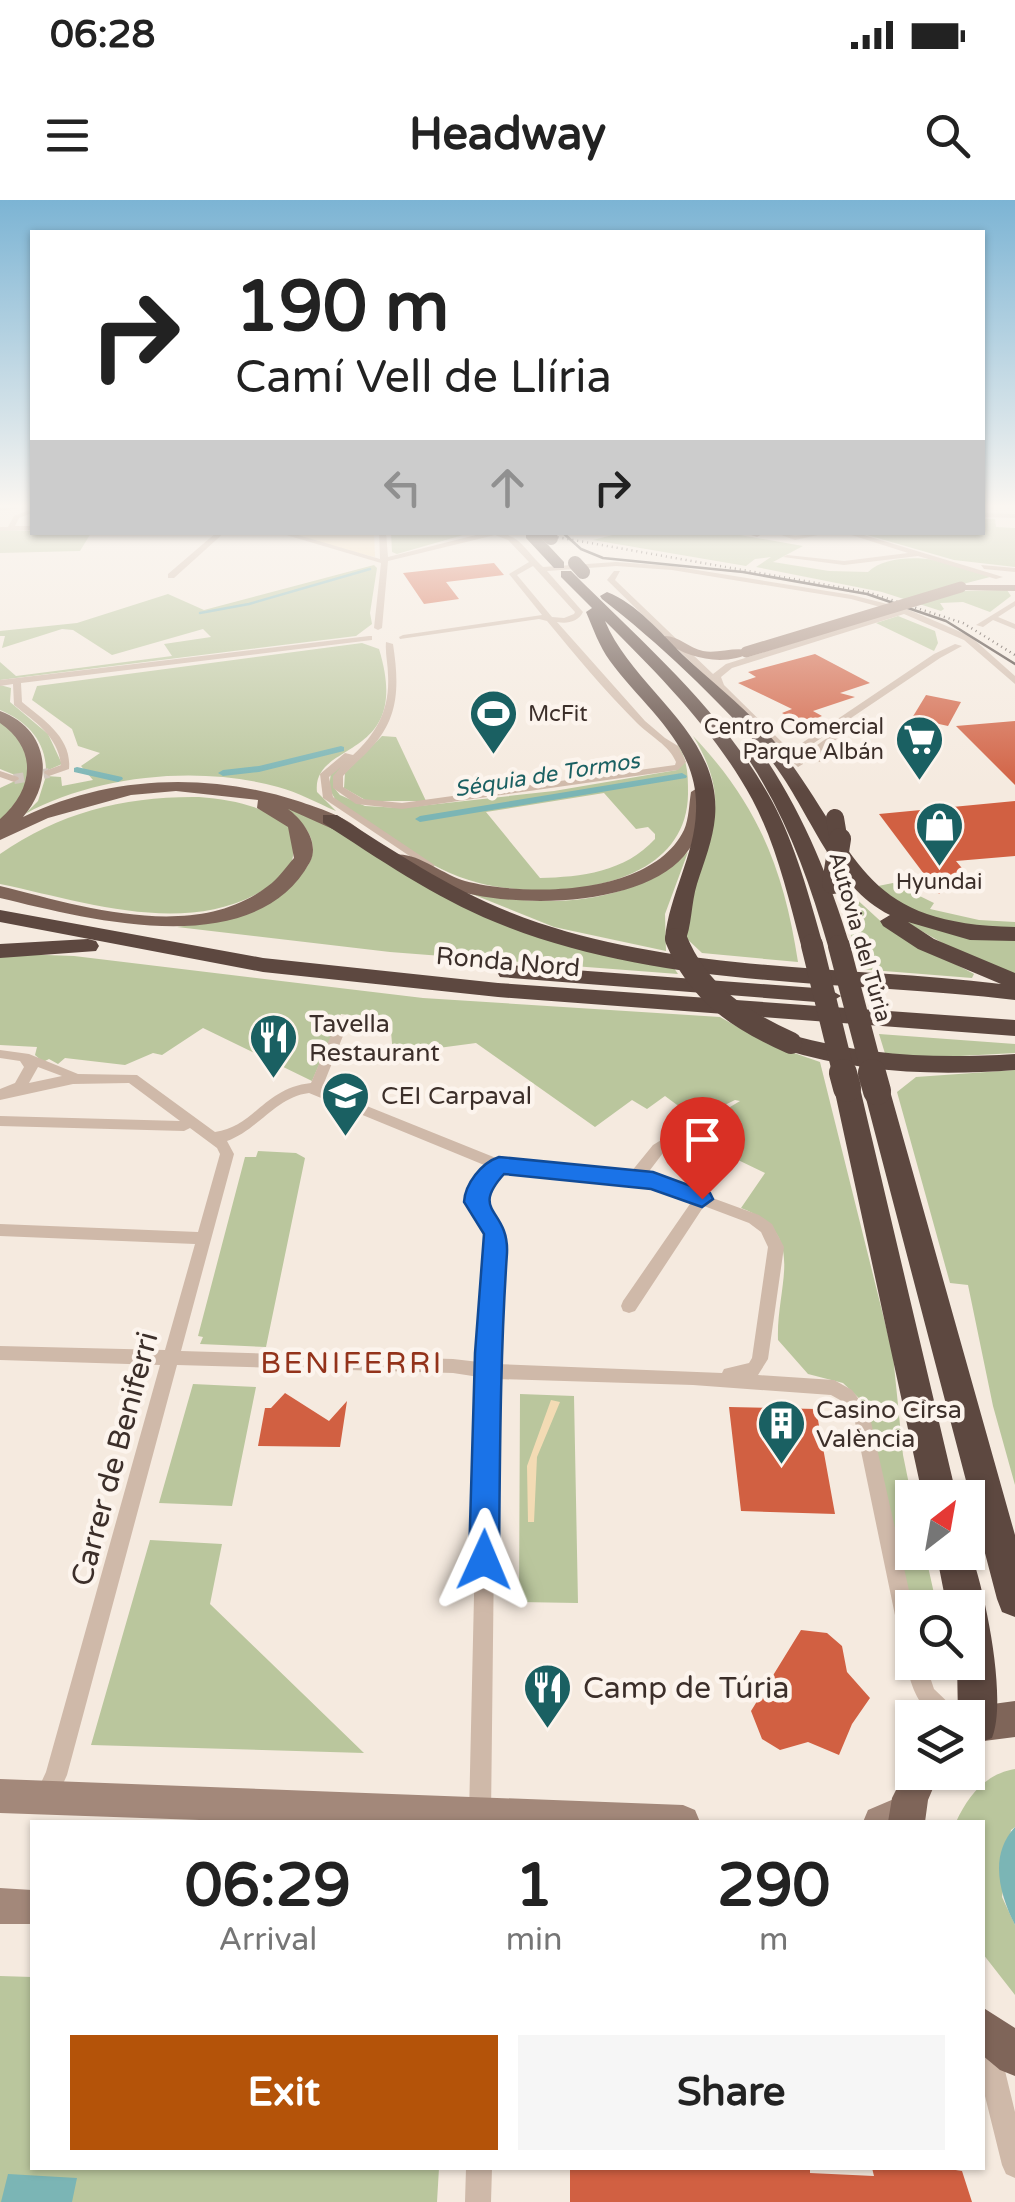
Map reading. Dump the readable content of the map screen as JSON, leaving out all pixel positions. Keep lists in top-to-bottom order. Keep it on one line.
{"streets":{"highway":["Autovia del Túria","Ronda Nord"],"street":["Carrer de Beniferri"]},"districts":["BENIFERRI"],"water":["Séquia de Tormos"],"places":{"sports":["McFit"],"supermarket":["Centro Comercial Parque Albán"],"shop":["Hyundai"],"restaurant":["Tavella Restaurant","Camp de Túria"],"school or university":["CEI Carpaval"],"building":["Casino Cirsa València"]},"north":"top right","page":{"status":"06:28","header":"Headway","turn":["190 m","Camí Vell de Llíria"],"eta":["06:29","Arrival","1","min","290","m"],"buttons":["Exit","Share"]}}
